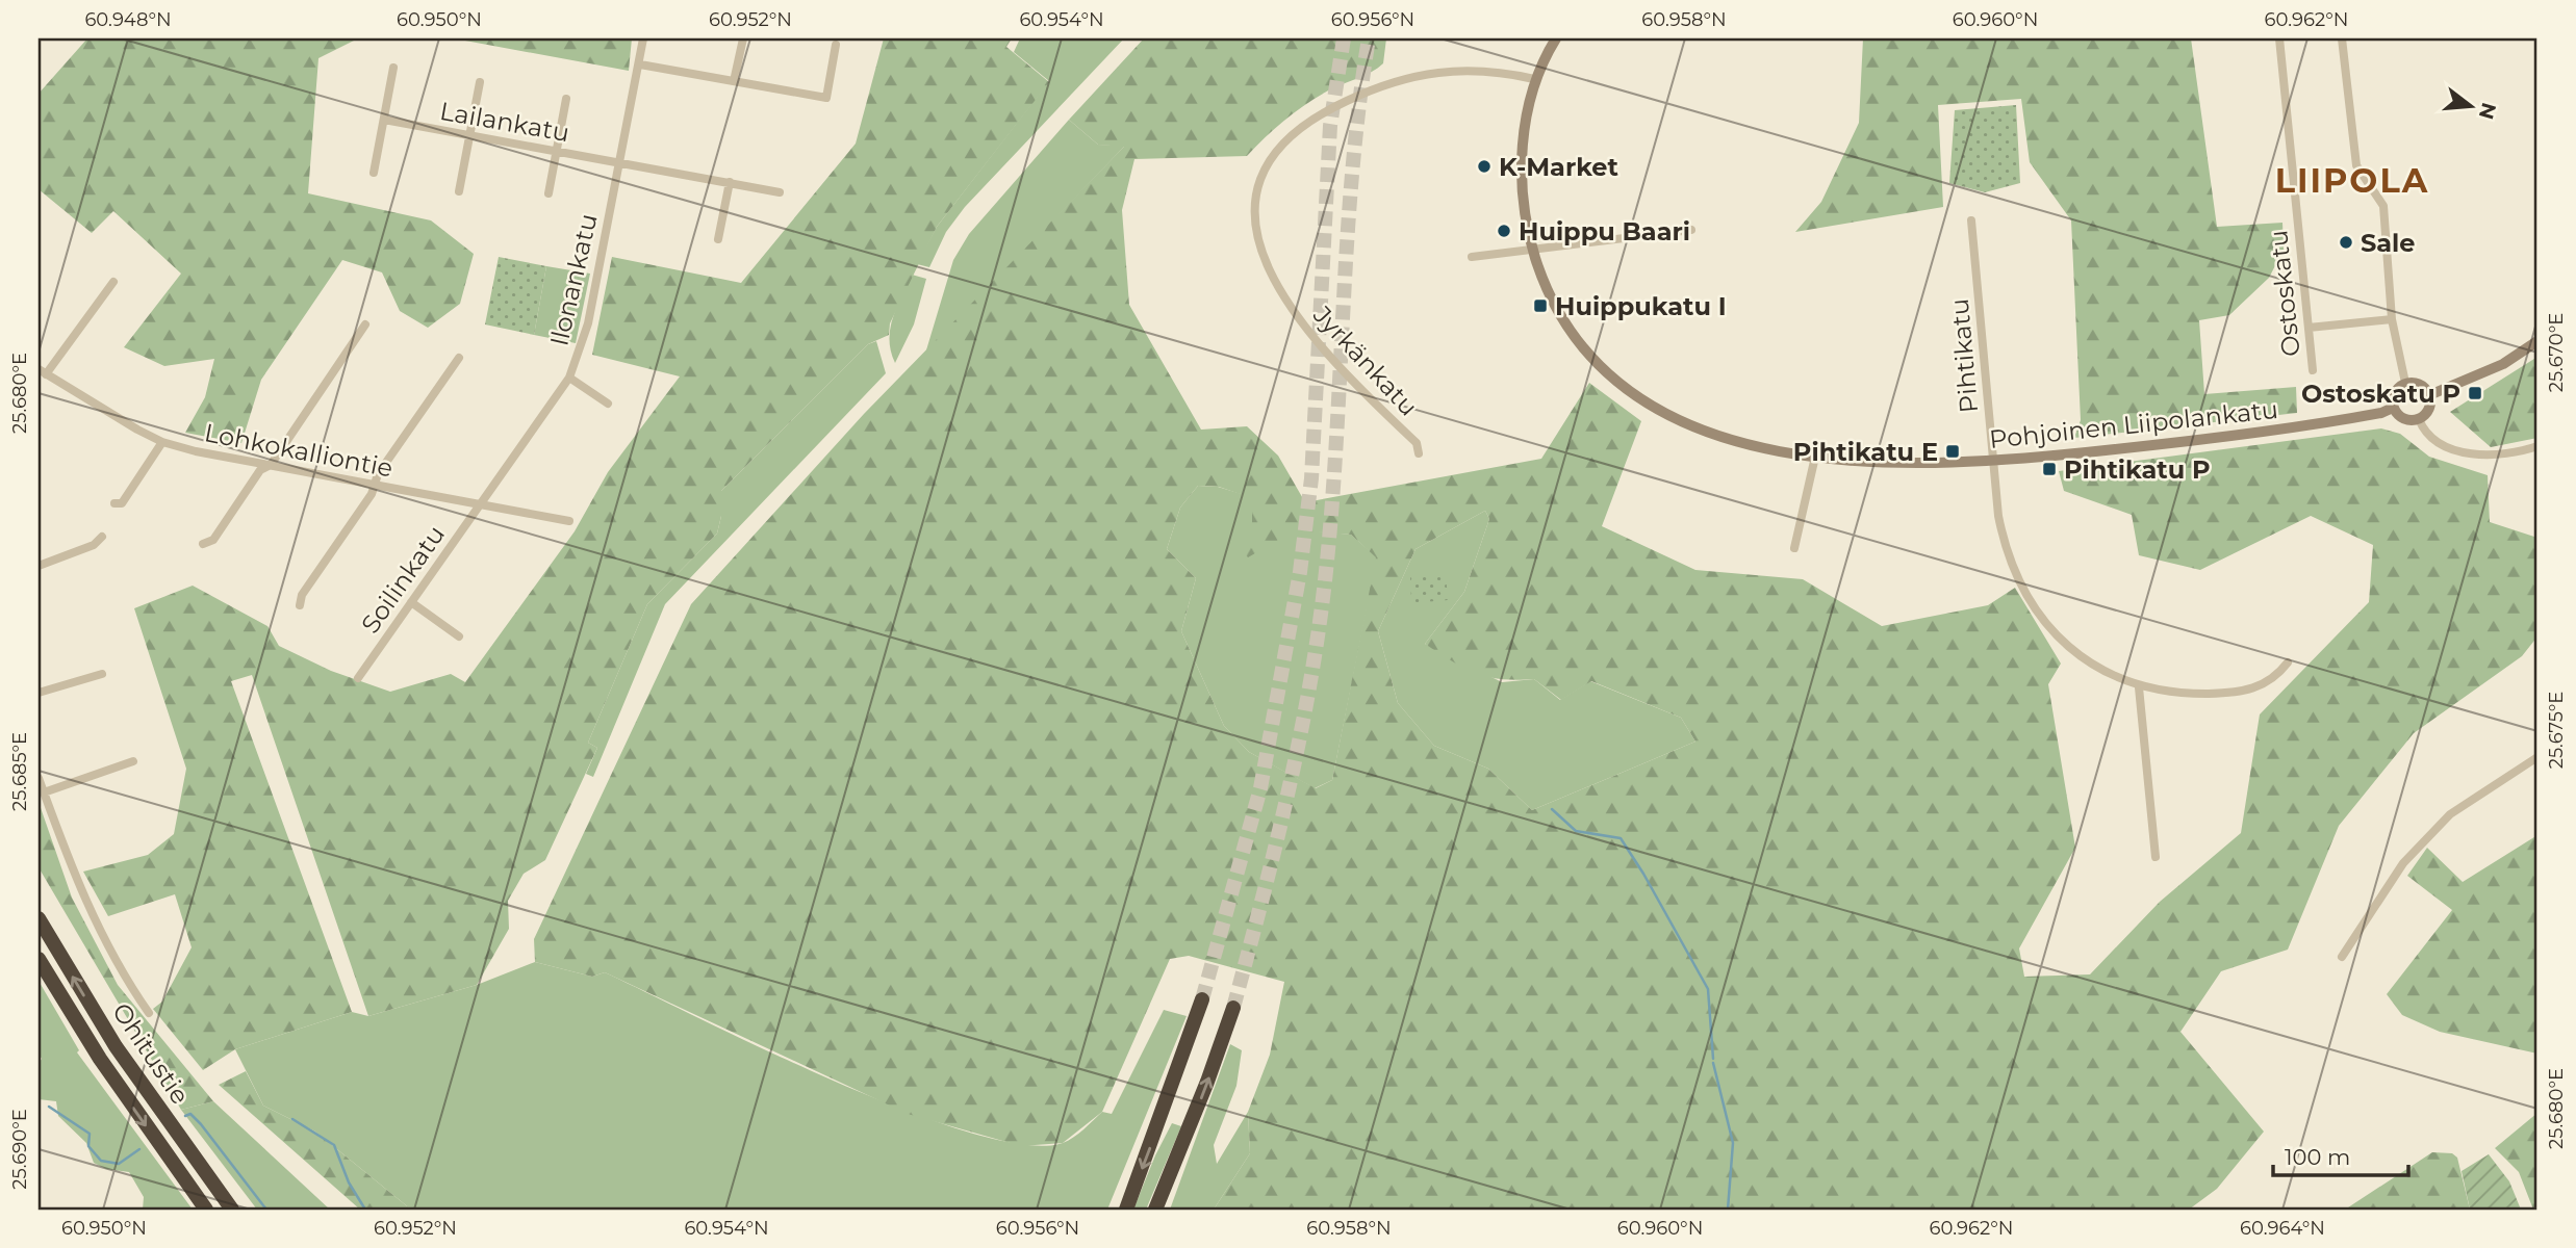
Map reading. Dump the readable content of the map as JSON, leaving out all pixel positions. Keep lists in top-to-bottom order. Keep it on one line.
{"streets":{"highway":["Ohitustie"],"street":["Lailankatu","Ilonankatu","Ostoskatu","Pihtikatu","Jyrkänkatu","Pohjoinen Liipolankatu","Lohkokalliontie","Soilinkatu"]},"crossings":[["Lailankatu","Ilonankatu"],["Ilonankatu","Lohkokalliontie"],["Ilonankatu","Soilinkatu"],["Pihtikatu","Pohjoinen Liipolankatu"],["Jyrkänkatu","Pohjoinen Liipolankatu"],["Lohkokalliontie","Soilinkatu"]],"districts":["LIIPOLA"],"places":{"other":["K-Market","Huippu Baari","Sale"],"transit":["Huippukatu I","Ostoskatu P","Pihtikatu E","Pihtikatu P"]},"scale_bar":"100 m","north":"right","coordinates":["60.948°N","60.950°N","60.952°N","60.954°N","60.956°N","60.958°N","60.960°N","60.962°N","25.670°E","25.680°E","25.675°E","25.685°E","25.690°E","60.964°N"]}
